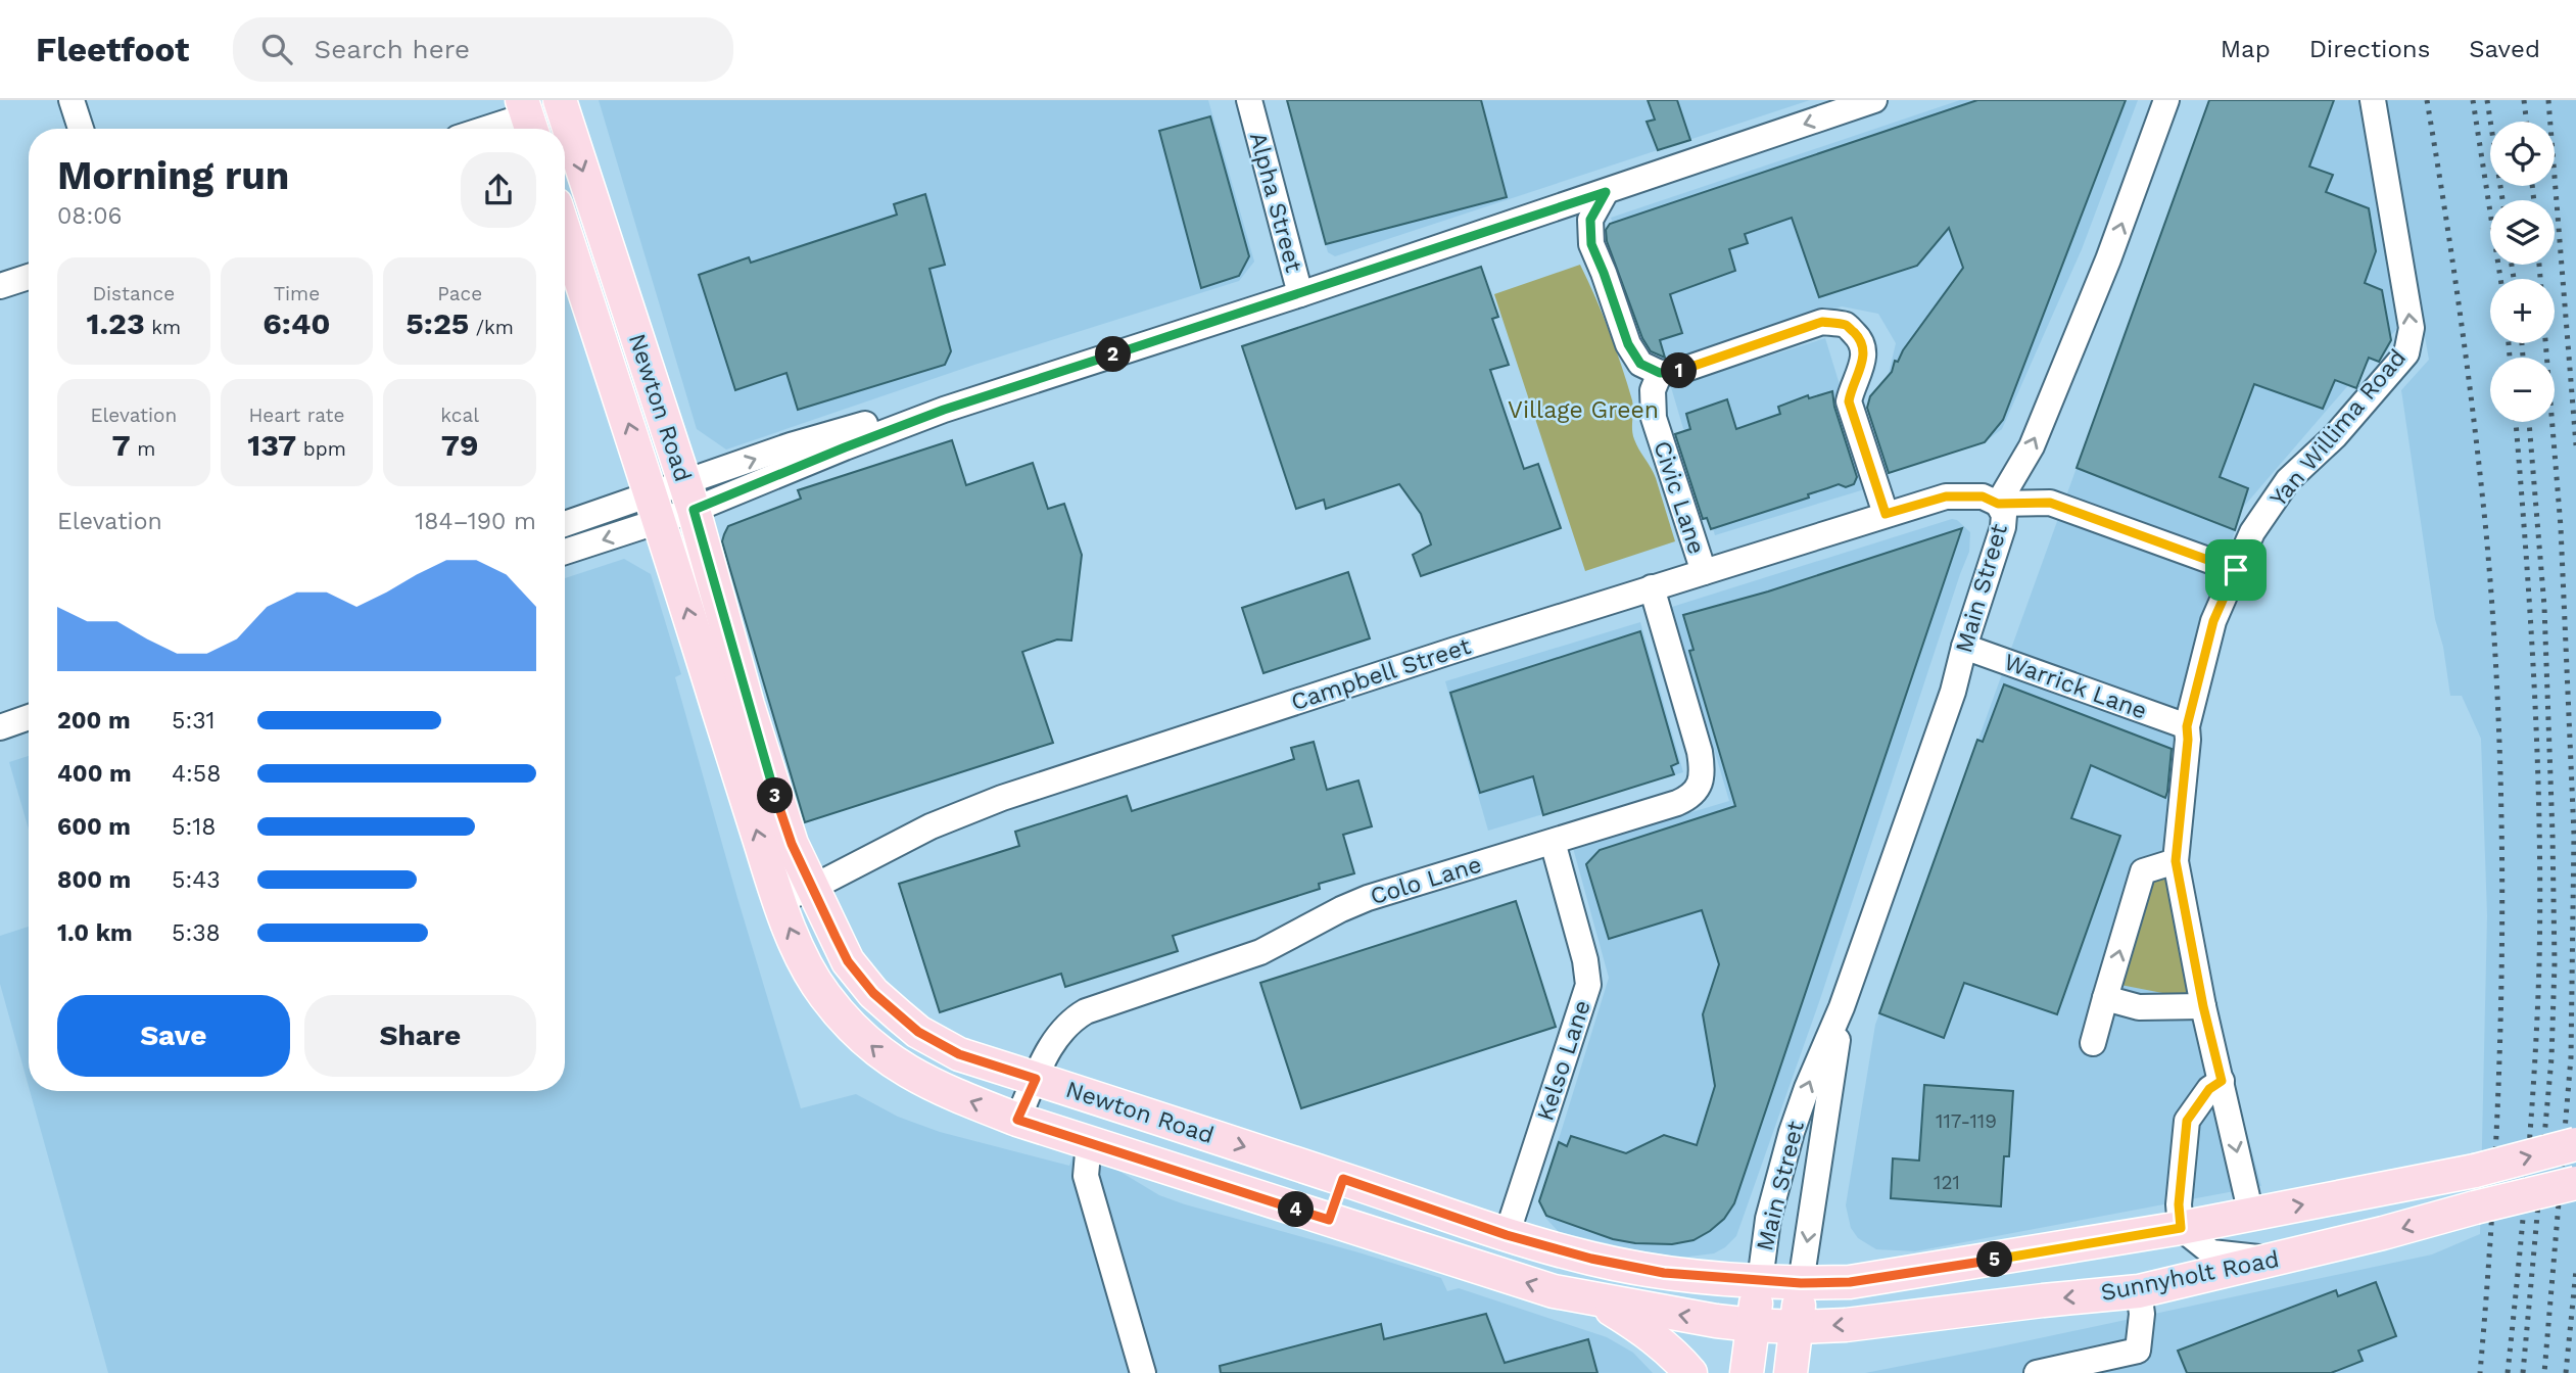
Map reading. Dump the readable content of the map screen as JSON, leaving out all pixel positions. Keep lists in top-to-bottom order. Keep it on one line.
{"streets":{"main road":["Newton Road","Main Street","Sunnyholt Road"],"street":["Alpha Street","Yan Willima Road","Civic Lane","Campbell Street","Warrick Lane","Colo Lane","Kelso Lane"]},"crossings":[["Newton Road","Main Street"],["Newton Road","Campbell Street"],["Newton Road","Colo Lane"],["Newton Road","Kelso Lane"],["Newton Road","Sunnyholt Road"],["Yan Willima Road","Campbell Street"],["Yan Willima Road","Warrick Lane"],["Yan Willima Road","Sunnyholt Road"],["Civic Lane","Campbell Street"],["Main Street","Campbell Street"],["Main Street","Warrick Lane"],["Main Street","Sunnyholt Road"],["Campbell Street","Colo Lane"],["Colo Lane","Kelso Lane"]],"parks":["Village Green"],"house_numbers":["117-119","121"],"page":{"header":"Fleetfoot","search":"Search here","nav":["Map","Directions","Saved"],"map_buttons":["+","−"],"heading":["Morning run","08:06"],"stats":[["Distance","1.23 km"],["Time","6:40"],["Pace","5:25 /km"],["Elevation","7 m"],["Heart rate","137 bpm"],["kcal","79"]],"pins":["2","1","3","4","5"],"chart":["Elevation","184–190 m"],"list":[{"name":"200 m","note":"5:31"},{"name":"400 m","note":"4:58"},{"name":"600 m","note":"5:18"},{"name":"800 m","note":"5:43"},{"name":"1.0 km","note":"5:38"}],"buttons":["Save","Share"]}}
